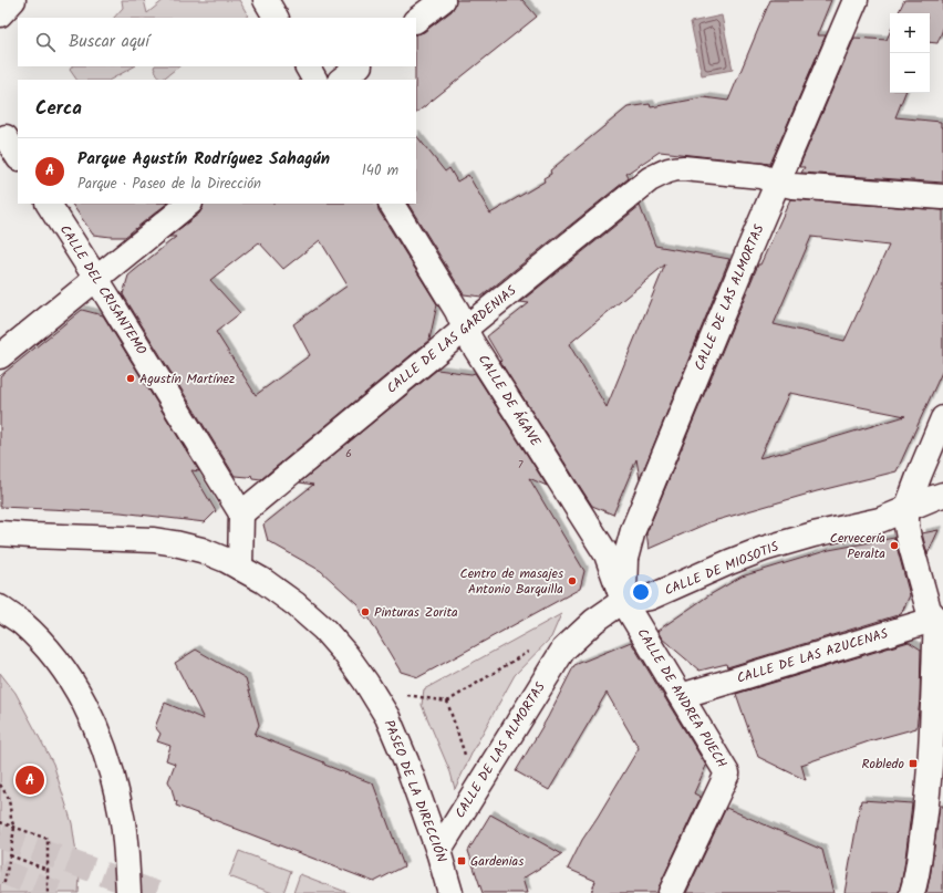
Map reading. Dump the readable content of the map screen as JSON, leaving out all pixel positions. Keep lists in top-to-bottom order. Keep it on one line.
{"streets":{"street":["CALLE DEL CRISANTEMO","CALLE DE LAS ALMORTAS","CALLE DE LAS GARDENIAS","CALLE DE ÁGAVE","CALLE DE MIOSOTIS","CALLE DE LAS AZUCENAS","CALLE DE ANDREA PUECH","PASEO DE LA DIRECCIÓN"]},"crossings":[["CALLE DEL CRISANTEMO","CALLE DE LAS GARDENIAS"],["CALLE DE LAS ALMORTAS","CALLE DE LAS GARDENIAS"],["CALLE DE LAS ALMORTAS","CALLE DE ÁGAVE"],["CALLE DE LAS ALMORTAS","CALLE DE MIOSOTIS"],["CALLE DE LAS ALMORTAS","CALLE DE ANDREA PUECH"],["CALLE DE LAS ALMORTAS","PASEO DE LA DIRECCIÓN"],["CALLE DE LAS GARDENIAS","CALLE DE ÁGAVE"],["CALLE DE ÁGAVE","CALLE DE MIOSOTIS"],["CALLE DE ÁGAVE","CALLE DE ANDREA PUECH"],["CALLE DE MIOSOTIS","CALLE DE ANDREA PUECH"],["CALLE DE LAS AZUCENAS","CALLE DE ANDREA PUECH"]],"places":{"other":["Agustín Martínez","Cervecería Peralta","Centro de masajes Antonio Barquilla","Pinturas Zorita"],"transit":["Robledo","Gardenias"]},"house_numbers":["6","7"],"page":{"map_buttons":["+","−"],"search":"Buscar aquí","heading":"Cerca","list":[{"mark":"A","name":"Parque Agustín Rodríguez Sahagún","note":"Parque · Paseo de la Dirección","value":"140 m"}],"pins":"A"}}
